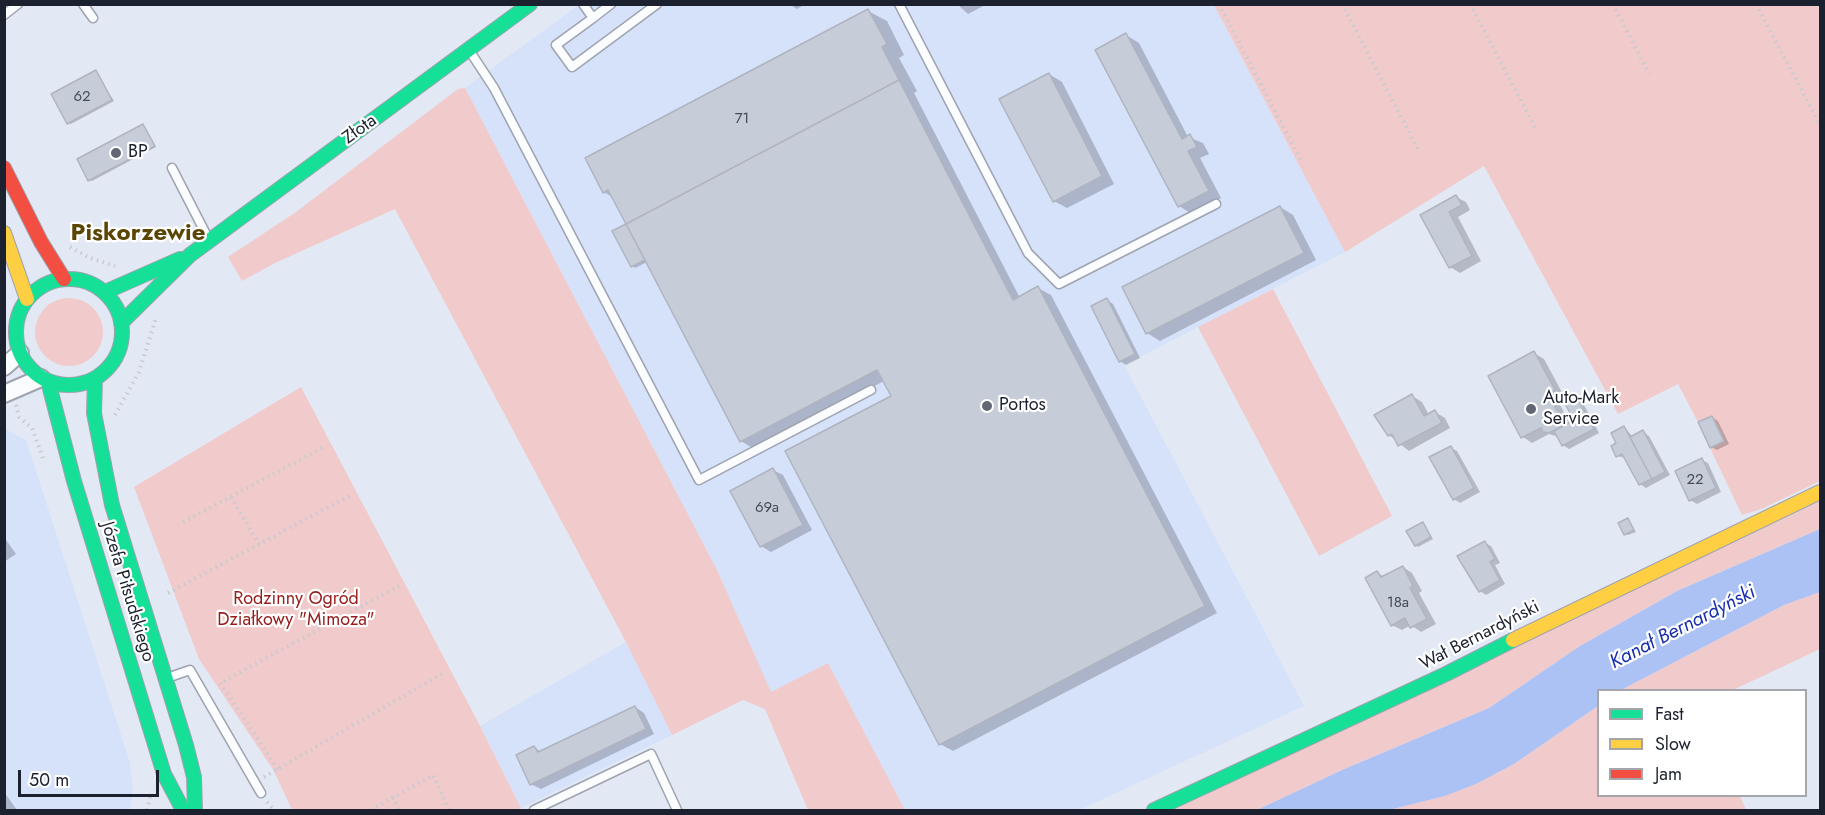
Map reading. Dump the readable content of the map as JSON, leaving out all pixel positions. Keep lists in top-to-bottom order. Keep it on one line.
{"streets":{"main road":["Złota","Józefa Piłsudskiego","Wał Bernardyński"]},"crossings":[["Złota","Józefa Piłsudskiego"]],"districts":["Piskorzewie"],"water":["Kanał Bernardyński"],"parks":["Rodzinny Ogród Działkowy \"Mimoza\""],"places":["BP","Portos","Auto-Mark Service"],"house_numbers":["62","71","22","69a","18a"],"legend":["Fast","Slow","Jam"],"scale_bar":"50 m"}
